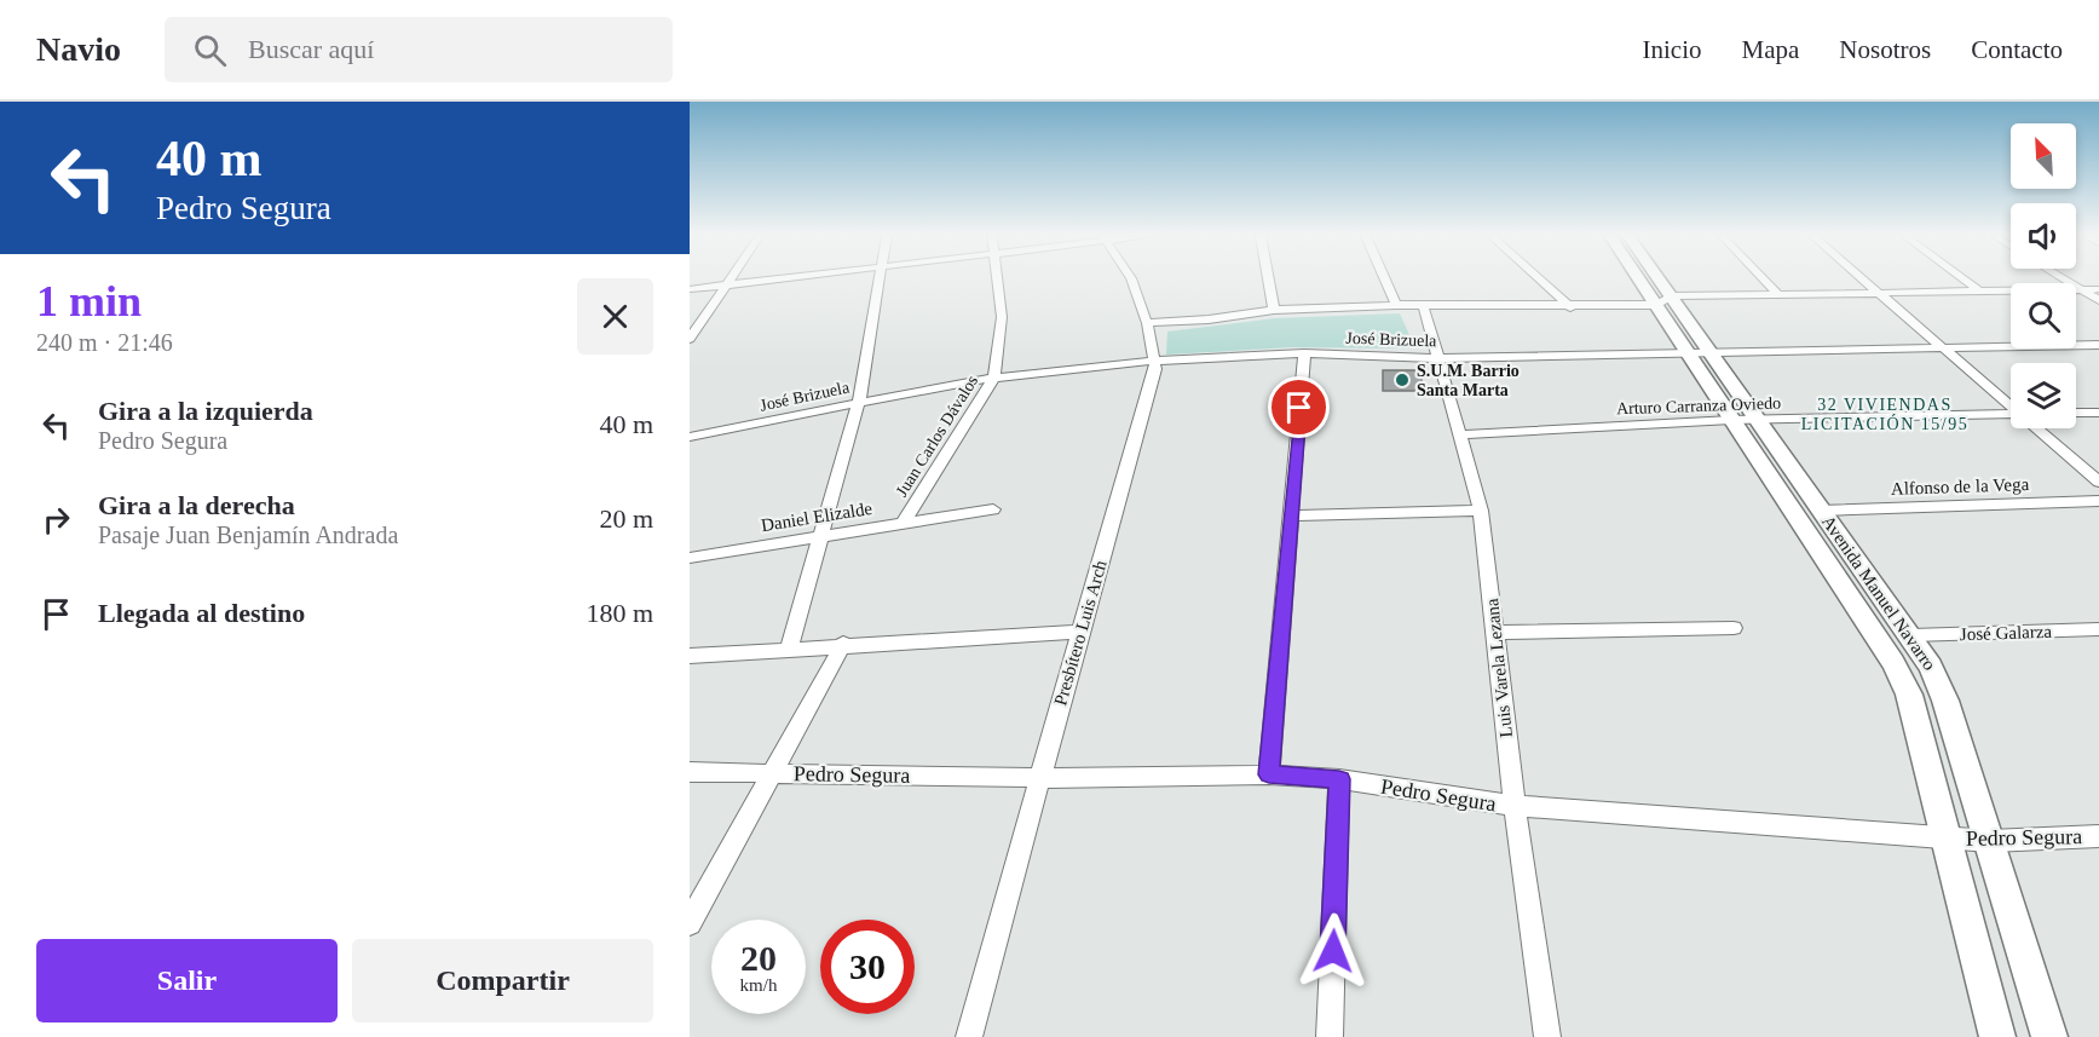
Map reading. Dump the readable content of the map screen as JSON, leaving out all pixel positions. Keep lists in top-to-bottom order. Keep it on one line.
{"streets":{"main road":["Avenida Manuel Navarro"],"street":["José Brizuela","Arturo Carranza Oviedo","Juan Carlos Dávalos","Alfonso de la Vega","Daniel Elizalde","Presbítero Luis Arch","José Galarza","Luis Varela Lezana","Pedro Segura"]},"crossings":[["José Brizuela","Juan Carlos Dávalos"],["José Brizuela","Avenida Manuel Navarro"],["José Brizuela","Presbítero Luis Arch"],["José Brizuela","Luis Varela Lezana"],["Arturo Carranza Oviedo","Avenida Manuel Navarro"],["Arturo Carranza Oviedo","Luis Varela Lezana"],["Juan Carlos Dávalos","Daniel Elizalde"],["Alfonso de la Vega","Avenida Manuel Navarro"],["Avenida Manuel Navarro","José Galarza"],["Avenida Manuel Navarro","Pedro Segura"],["Presbítero Luis Arch","Pedro Segura"],["Luis Varela Lezana","Pedro Segura"]],"districts":["32 VIVIENDAS LICITACIÓN 15/95"],"places":["S.U.M. Barrio Santa Marta"],"north":"top left","page":{"header":"Navio","search":"Buscar aquí","nav":["Inicio","Mapa","Nosotros","Contacto"],"turn":["40 m","Pedro Segura"],"heading":["1 min","240 m · 21:46"],"list":[{"name":"Gira a la izquierda","note":"Pedro Segura","value":"40 m"},{"name":"Gira a la derecha","note":"Pasaje Juan Benjamín Andrada","value":"20 m"},{"name":"Llegada al destino","value":"180 m"}],"speed":"20 km/h","limit":"30","buttons":["Salir","Compartir"]}}
